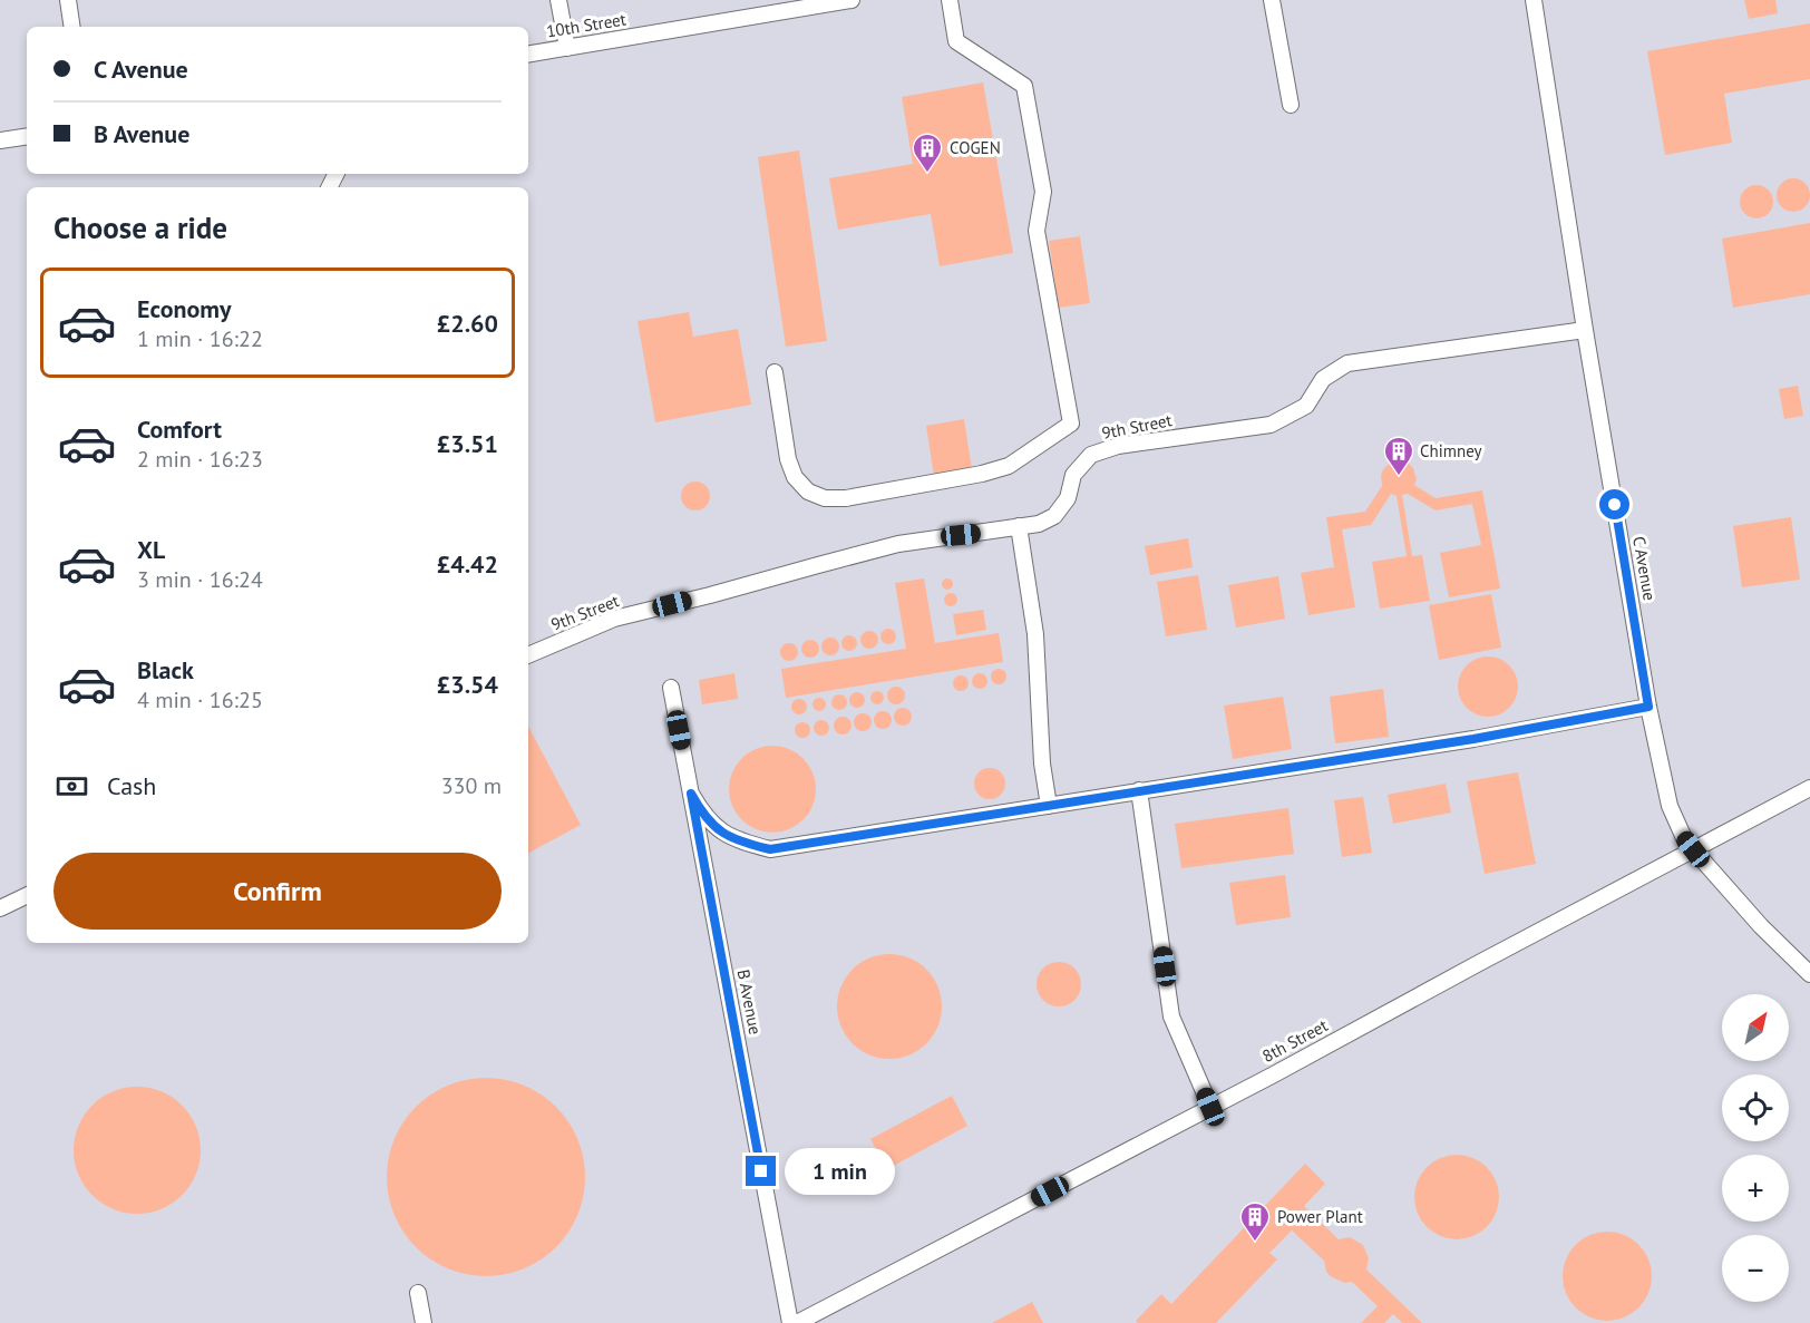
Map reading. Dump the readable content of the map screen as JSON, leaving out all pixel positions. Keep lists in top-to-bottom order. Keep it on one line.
{"streets":{"lane":["10th Street","9th Street","C Avenue","B Avenue","8th Street"]},"crossings":[["9th Street","C Avenue"],["C Avenue","8th Street"]],"places":{"building":["COGEN","Chimney","Power Plant"]},"north":"top right","page":{"banner":["C Avenue","B Avenue"],"heading":"Choose a ride","list":[{"name":"Economy","note":"1 min · 16:22","value":"£2.60"},{"name":"Comfort","note":"2 min · 16:23","value":"£3.51"},{"name":"XL","note":"3 min · 16:24","value":"£4.42"},{"name":"Black","note":"4 min · 16:25","value":"£3.54"}],"pay":["Cash","330 m"],"buttons":"Confirm","map_buttons":["+","−"],"bubble":"1 min"}}
